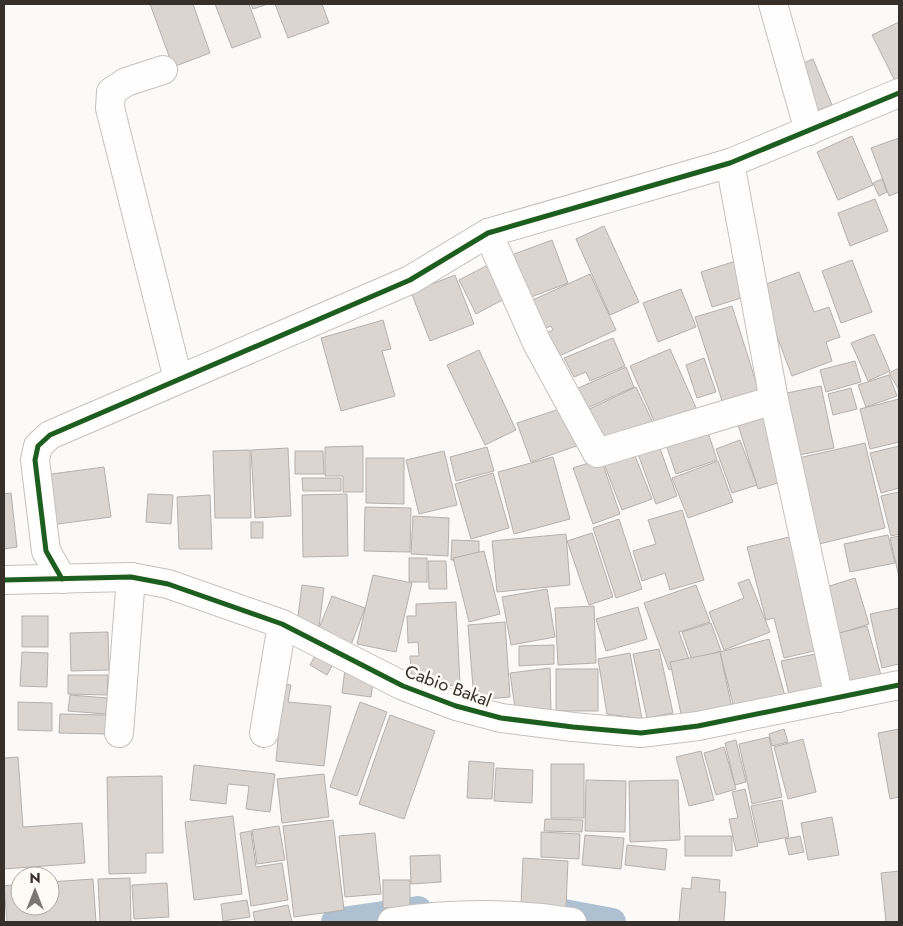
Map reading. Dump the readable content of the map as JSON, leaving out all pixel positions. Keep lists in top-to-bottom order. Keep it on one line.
{"streets":{"street":["Cabio Bakal"]},"north":"top"}
